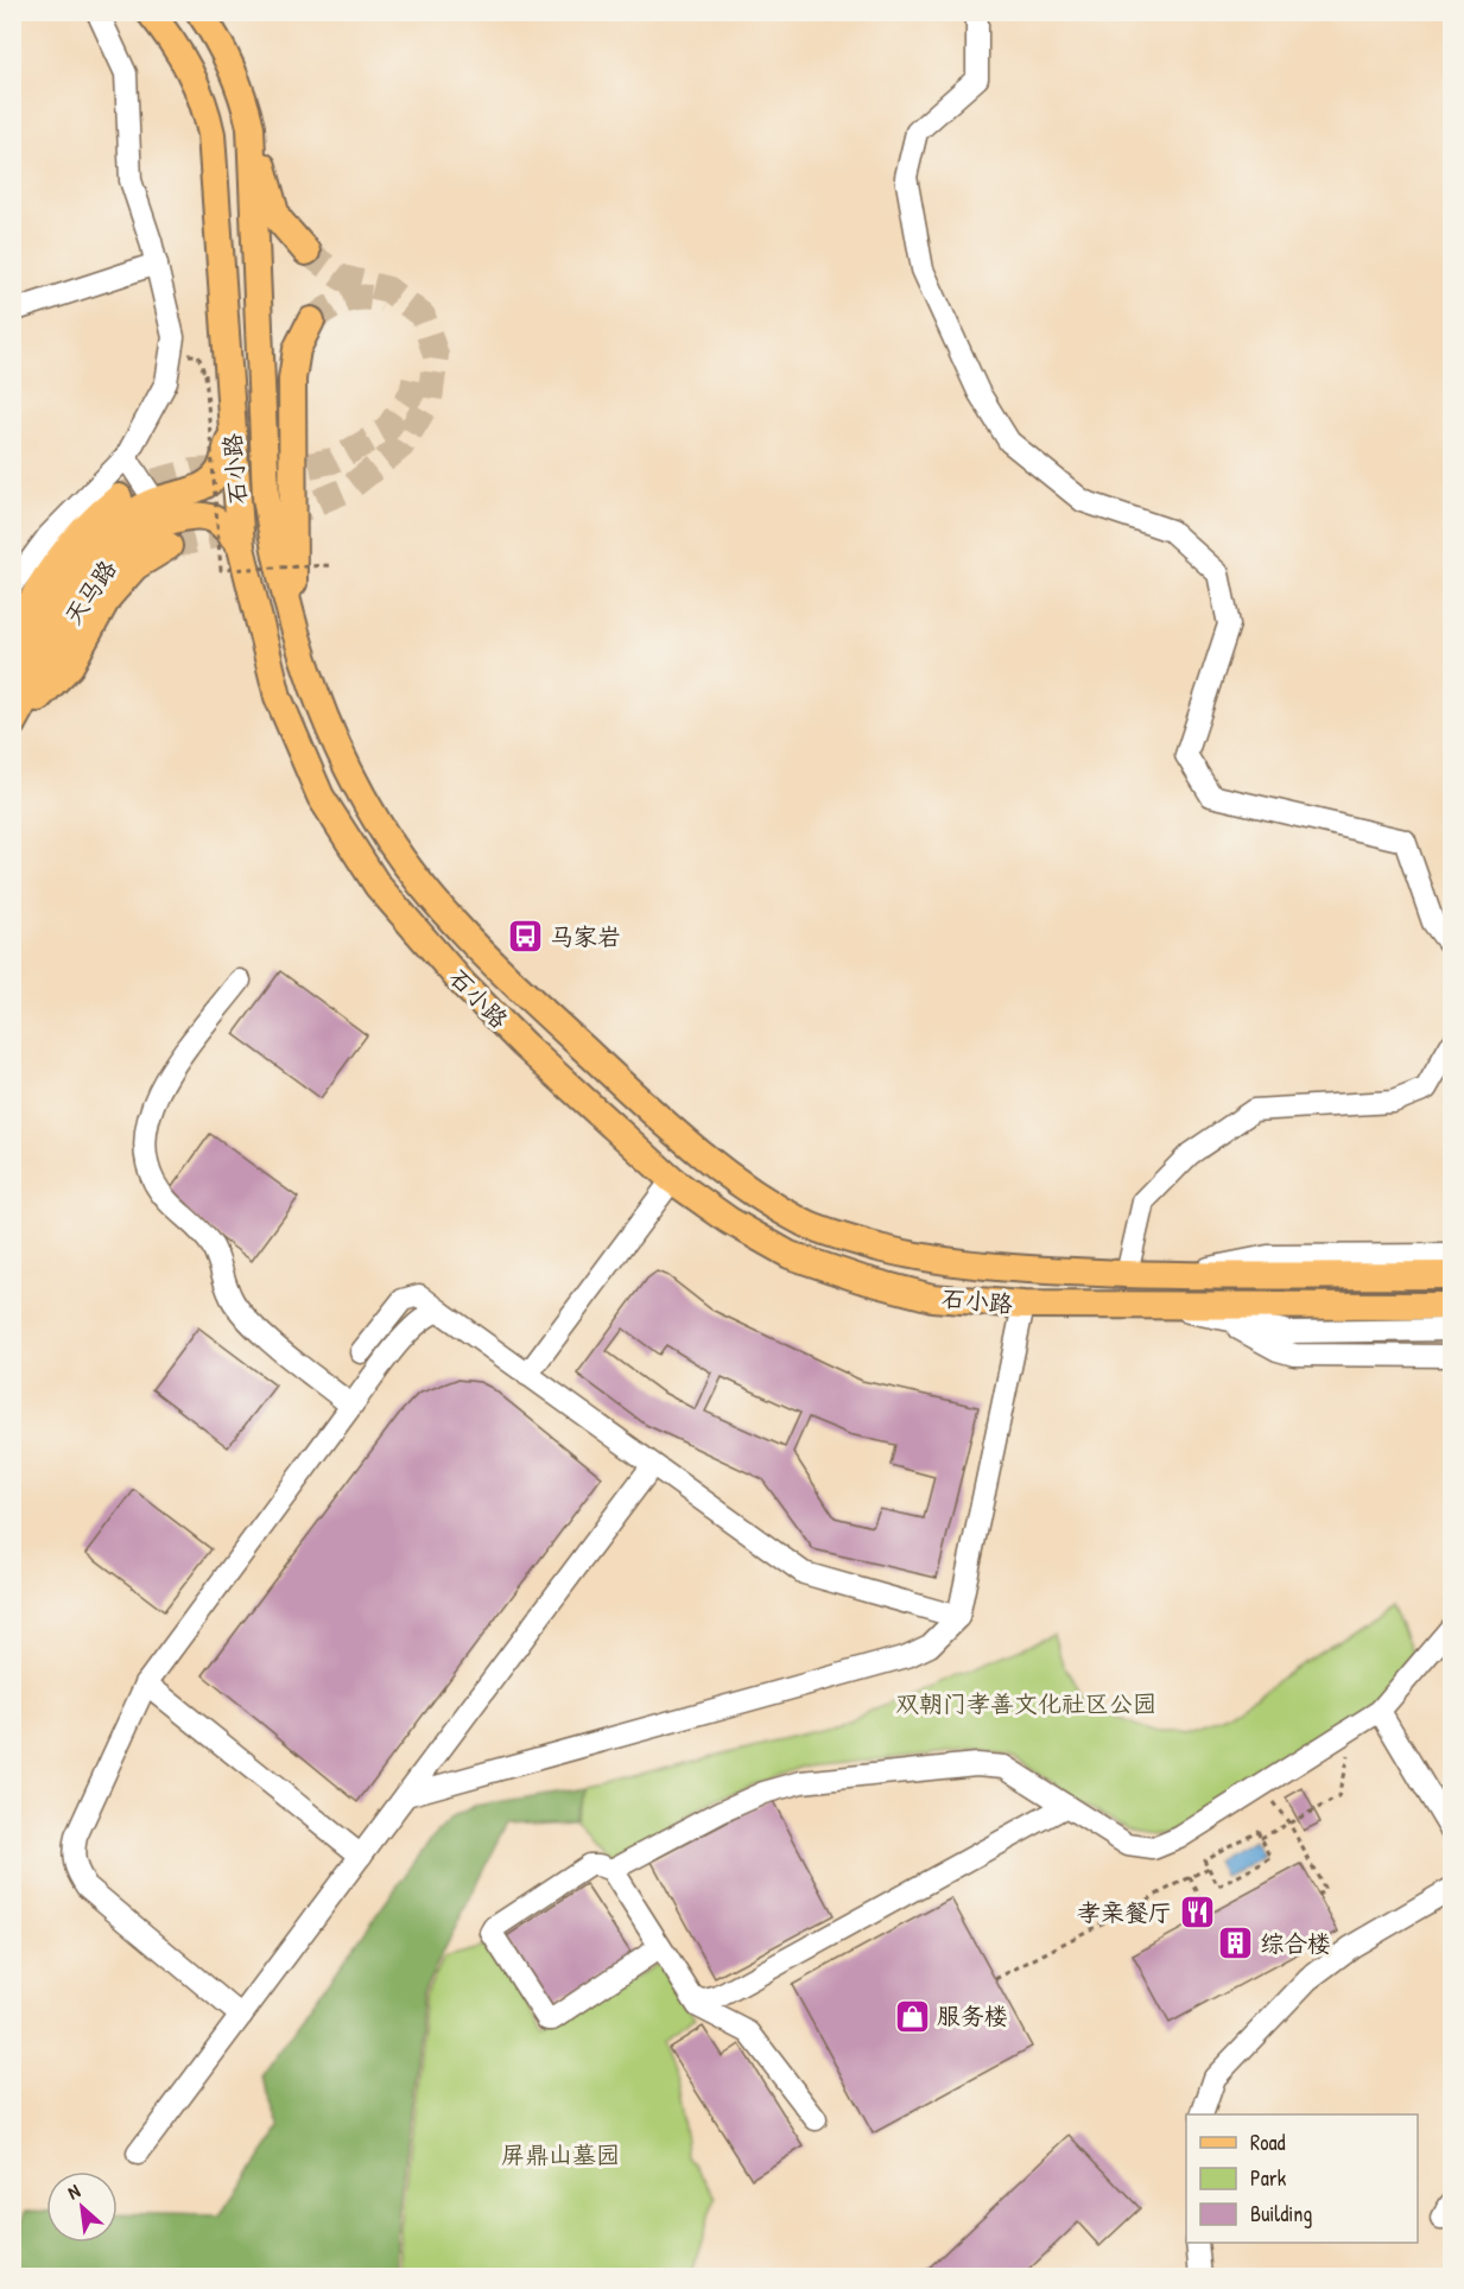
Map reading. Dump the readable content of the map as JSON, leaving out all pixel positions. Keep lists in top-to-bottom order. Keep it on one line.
{"streets":{"main road":["石小路","天马路"]},"crossings":[["石小路","天马路"]],"parks":["双朝门孝善文化社区公园","屏鼎山墓园"],"places":{"bus stop":["马家岩"],"restaurant":["孝亲餐厅"],"building":["综合楼"],"shop":["服务楼"]},"legend":["Road","Park","Building"],"north":"top left"}
